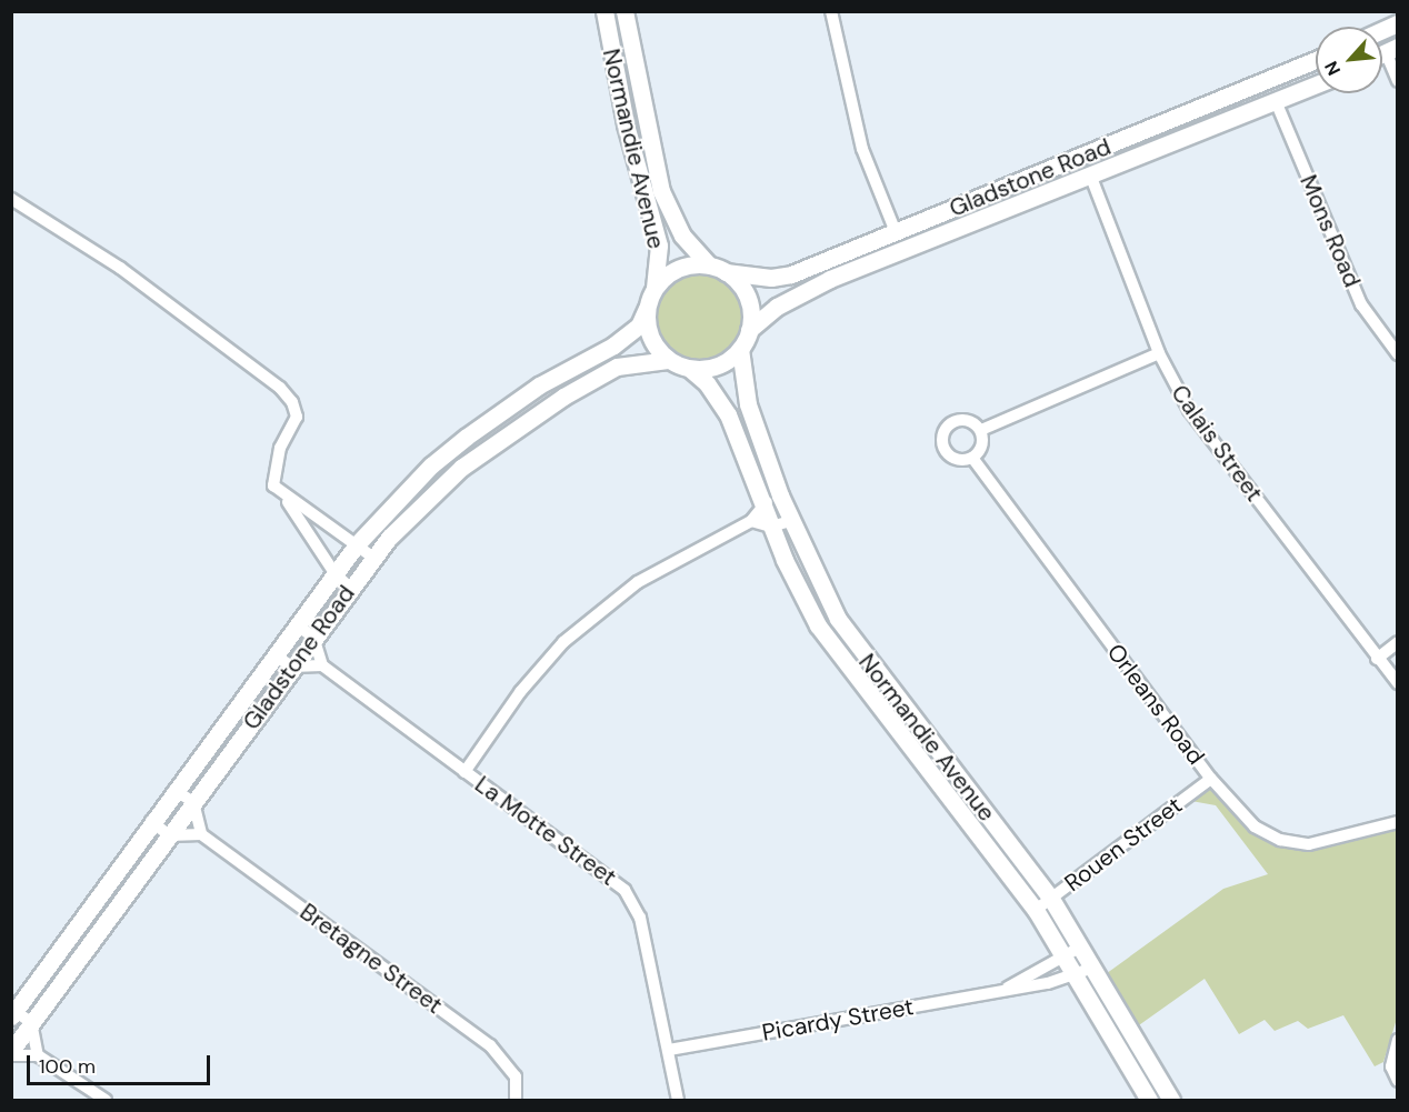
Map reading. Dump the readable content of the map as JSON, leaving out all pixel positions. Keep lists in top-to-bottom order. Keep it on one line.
{"streets":{"street":["Normandie Avenue","Gladstone Road","Mons Road","Calais Street","Orleans Road","La Motte Street","Rouen Street","Bretagne Street","Picardy Street"]},"crossings":[["Normandie Avenue","Gladstone Road"],["Normandie Avenue","Rouen Street"],["Normandie Avenue","Picardy Street"],["Gladstone Road","Mons Road"],["Gladstone Road","Calais Street"],["Orleans Road","Rouen Street"],["La Motte Street","Picardy Street"]],"scale_bar":"100 m","north":"bottom left"}
